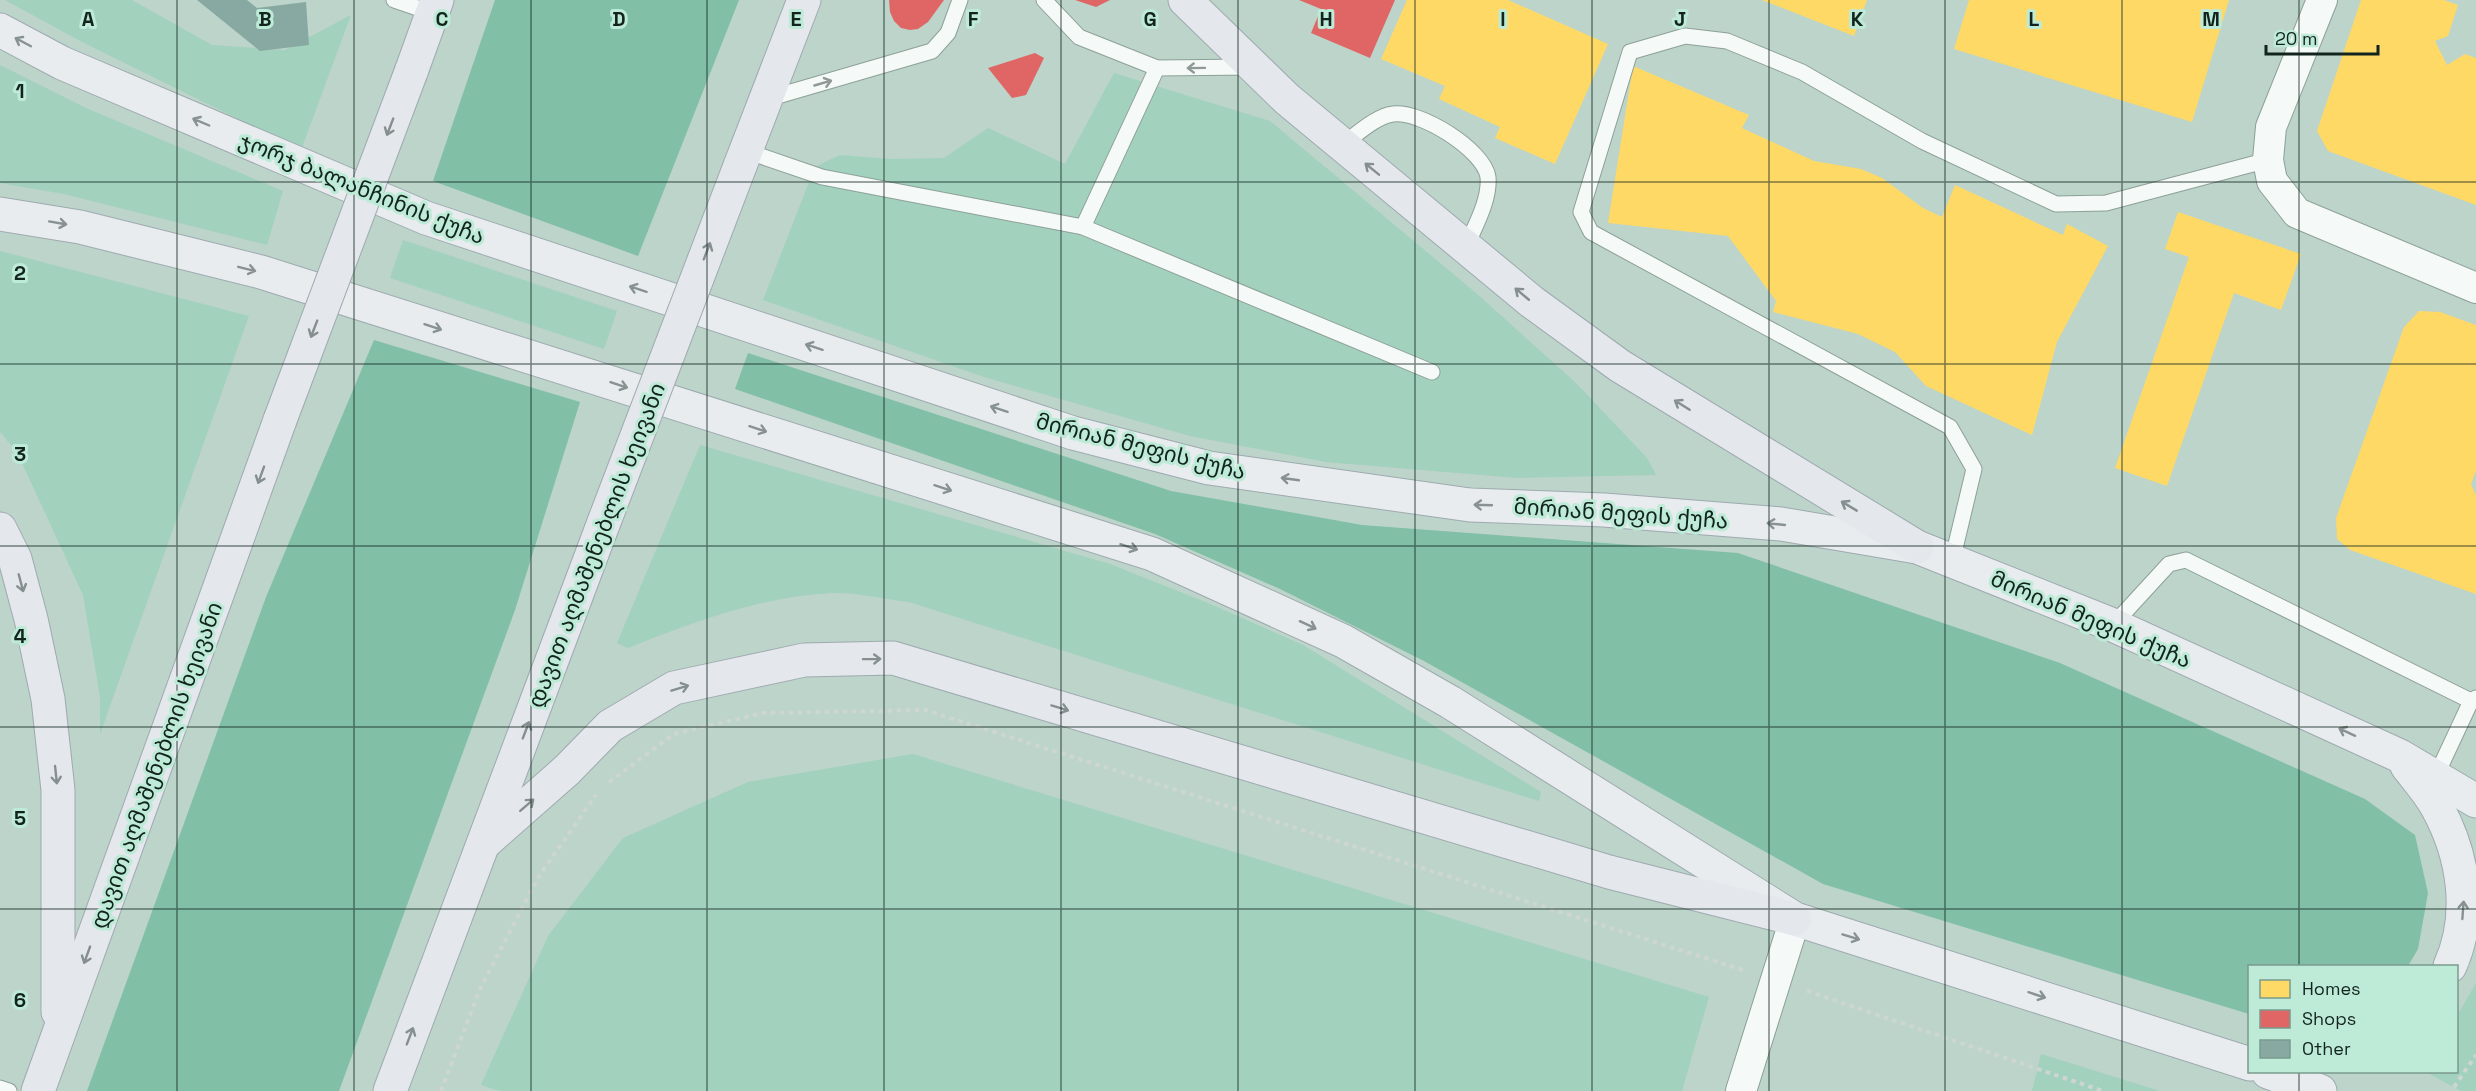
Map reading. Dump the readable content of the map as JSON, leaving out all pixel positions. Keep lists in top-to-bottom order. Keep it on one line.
{"streets":{"highway":["დავით აღმაშენებლის ხეივანი"],"main road":["ჯორჯ ბალანჩინის ქუჩა","მირიან მეფის ქუჩა"]},"crossings":[["ჯორჯ ბალანჩინის ქუჩა","მირიან მეფის ქუჩა"]],"legend":["Homes","Shops","Other"],"scale_bar":"20 m","grid":{"columns":["A","B","C","D","E","F","G","H","I","J","K","L","M"],"rows":["1","2","3","4","5","6"]}}
